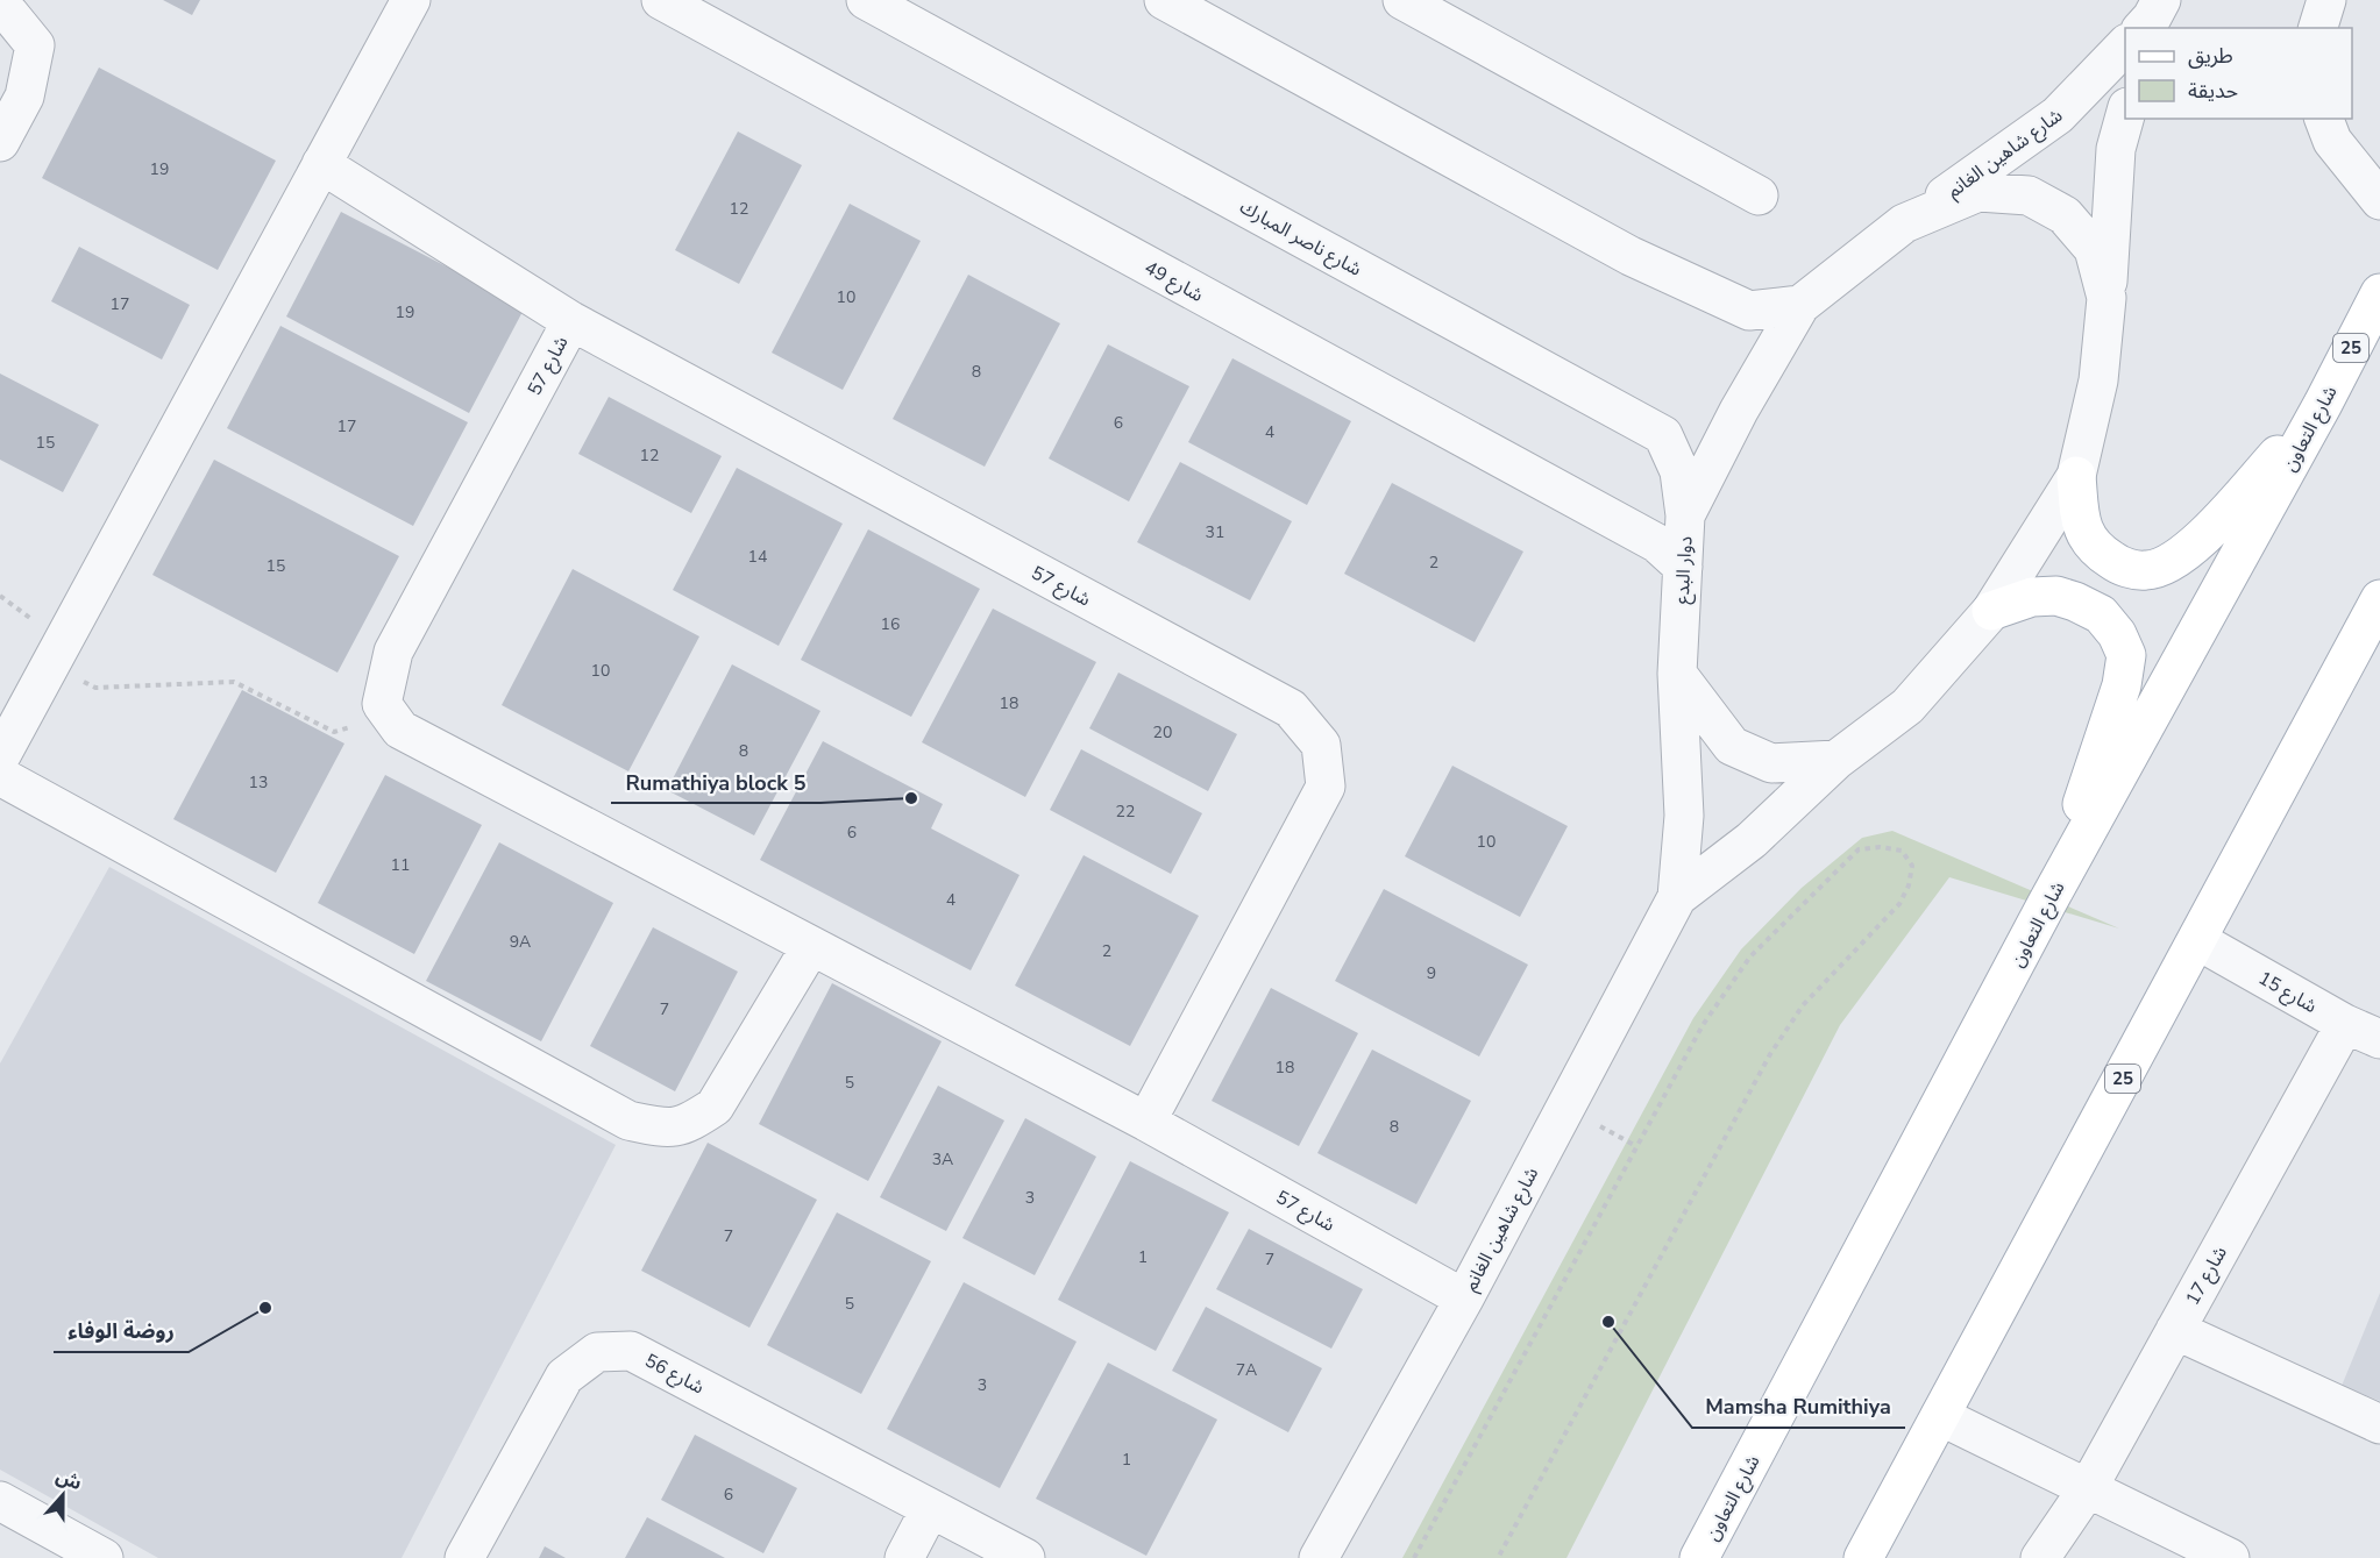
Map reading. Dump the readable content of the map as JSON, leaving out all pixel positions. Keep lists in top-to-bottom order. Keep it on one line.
{"streets":{"main road":["25","شارع التعاون"],"street":["شارع شاهين الغانم","شارع ناصر المبارك","شارع 49","شارع 57","دوار البدع","شارع 15","شارع 17","شارع 56"]},"crossings":[["شارع شاهين الغانم","شارع 57"],["شارع شاهين الغانم","دوار البدع"],["شارع ناصر المبارك","دوار البدع"],["شارع 49","دوار البدع"],["25","شارع 15"],["شارع 15","شارع 17"]],"places":["Rumathiya block 5","روضة الوفاء","Mamsha Rumithiya"],"house_numbers":["19","12","10","17","19","8","6","17","4","15","12","31","14","2","15","16","10","18","20","8","13","22","6","10","11","4","9A","2","9","7","18","5","8","3A","3","7","1","7","5","7A","3","1","6"],"legend":["طريق","حديقة"],"north":"top"}
